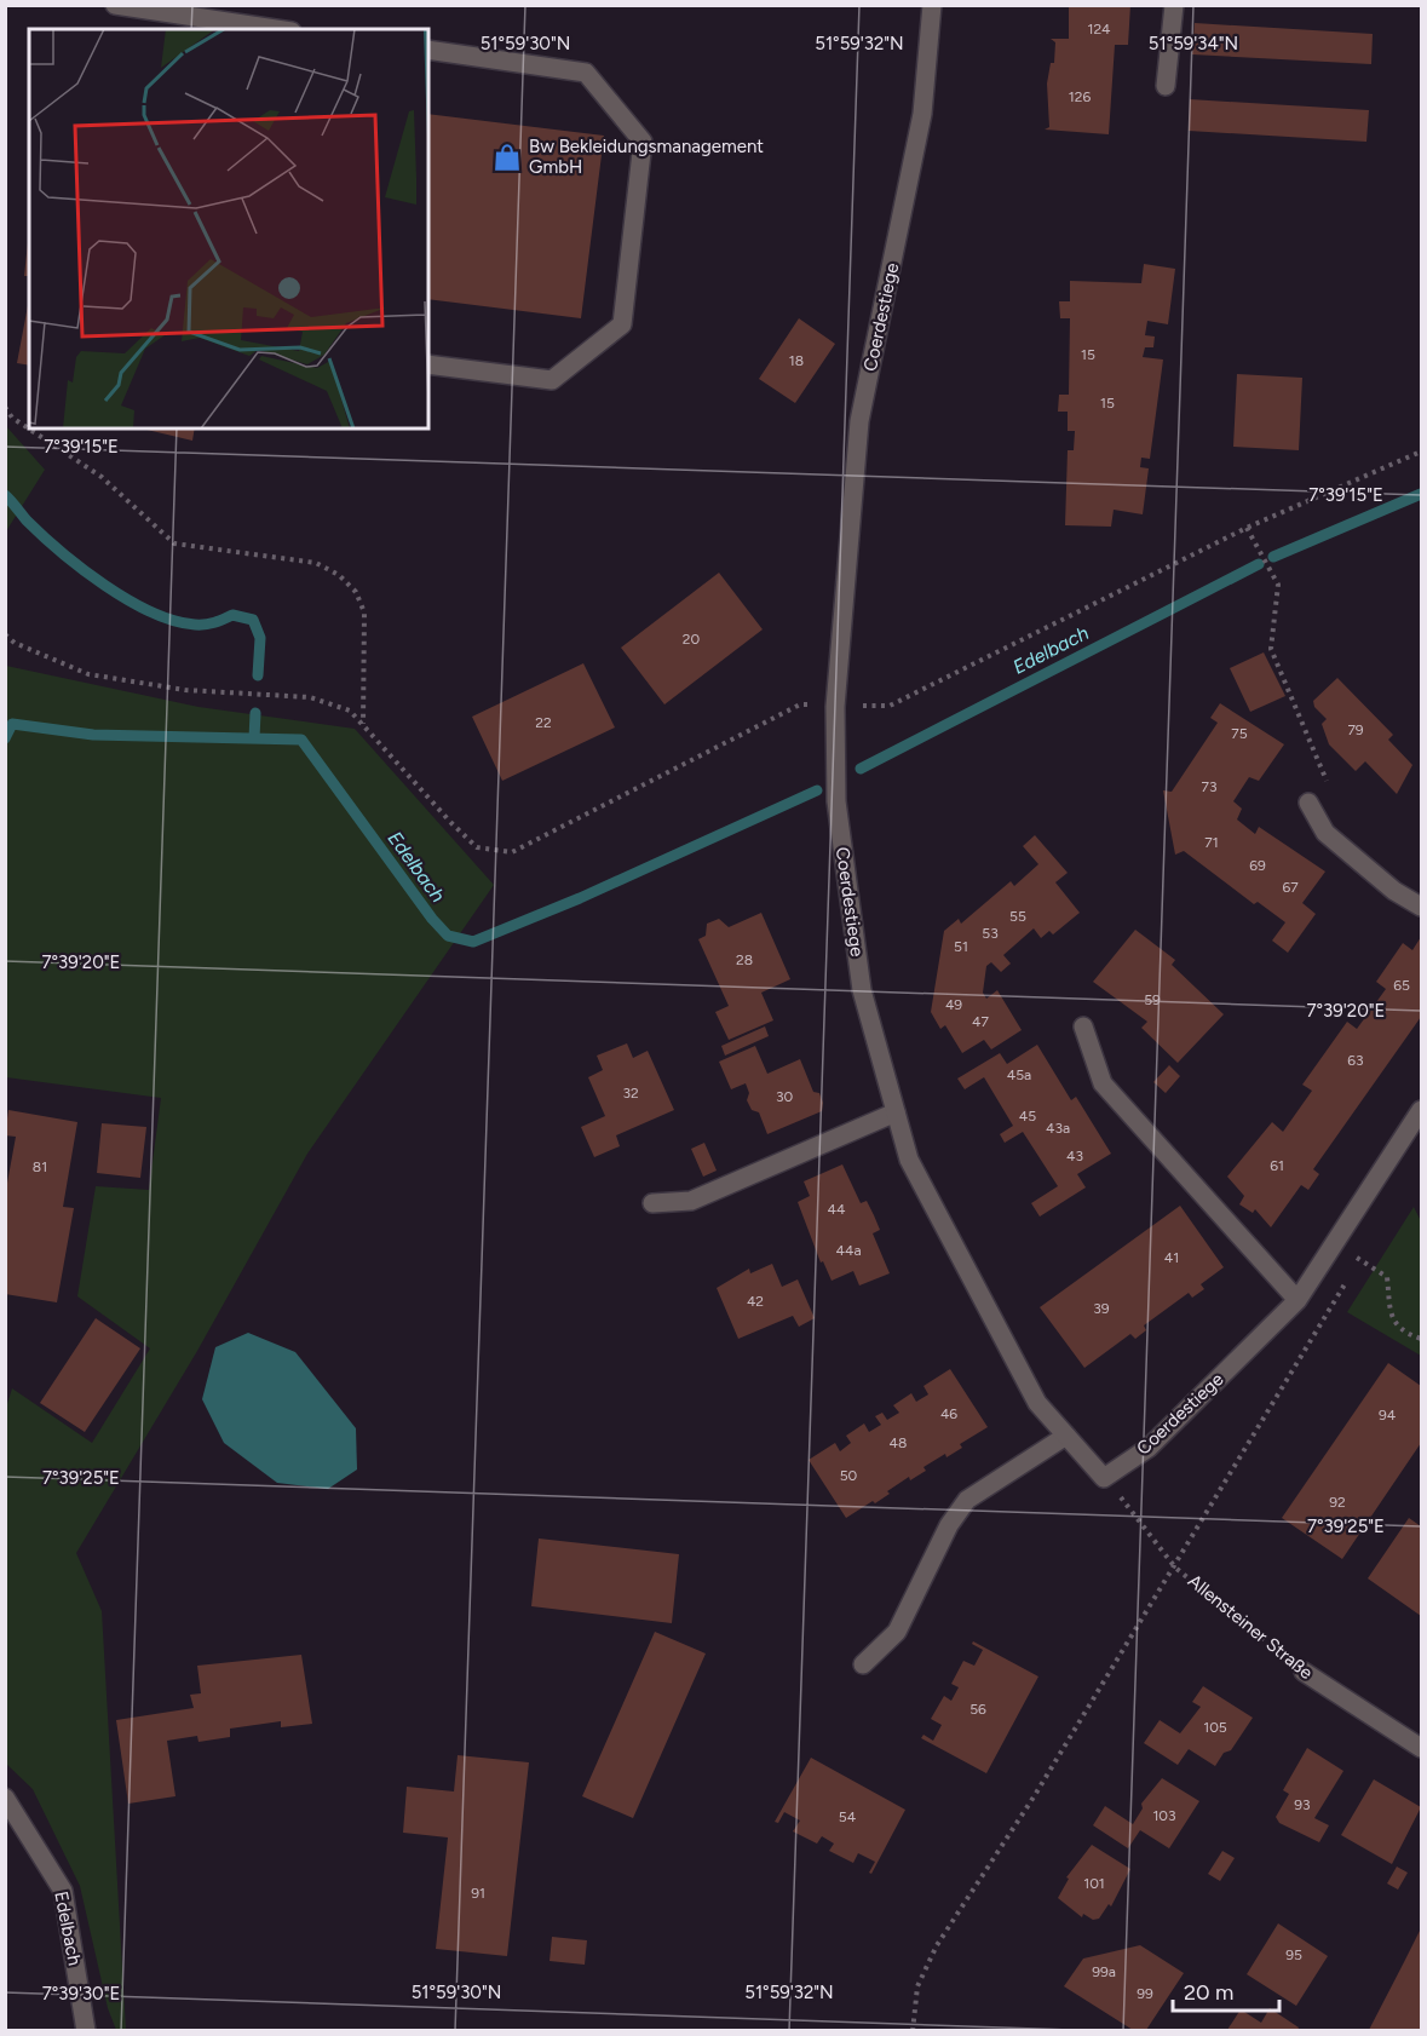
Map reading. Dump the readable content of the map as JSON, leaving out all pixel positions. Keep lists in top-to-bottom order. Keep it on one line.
{"streets":{"street":["Coerdestiege","Allensteiner Straße","Edelbach"]},"crossings":[["Coerdestiege","Allensteiner Straße"]],"water":["Edelbach"],"places":{"shop":["Bw Bekleidungsmanagement GmbH"]},"house_numbers":["124","126","15","18","15","20","22","79","75","73","71","69","67","55","53","51","28","65","59","49","47","63","45a","32","30","45","43a","43","61","81","44","44a","41","42","39","46","94","48","50","92","56","105","93","103","54","101","91","95","99a","99"],"scale_bar":"20 m","coordinates":["51°59'30\"N","51°59'32\"N","51°59'34\"N","7°39'15\"E","7°39'20\"E","7°39'25\"E","7°39'30\"E"]}
